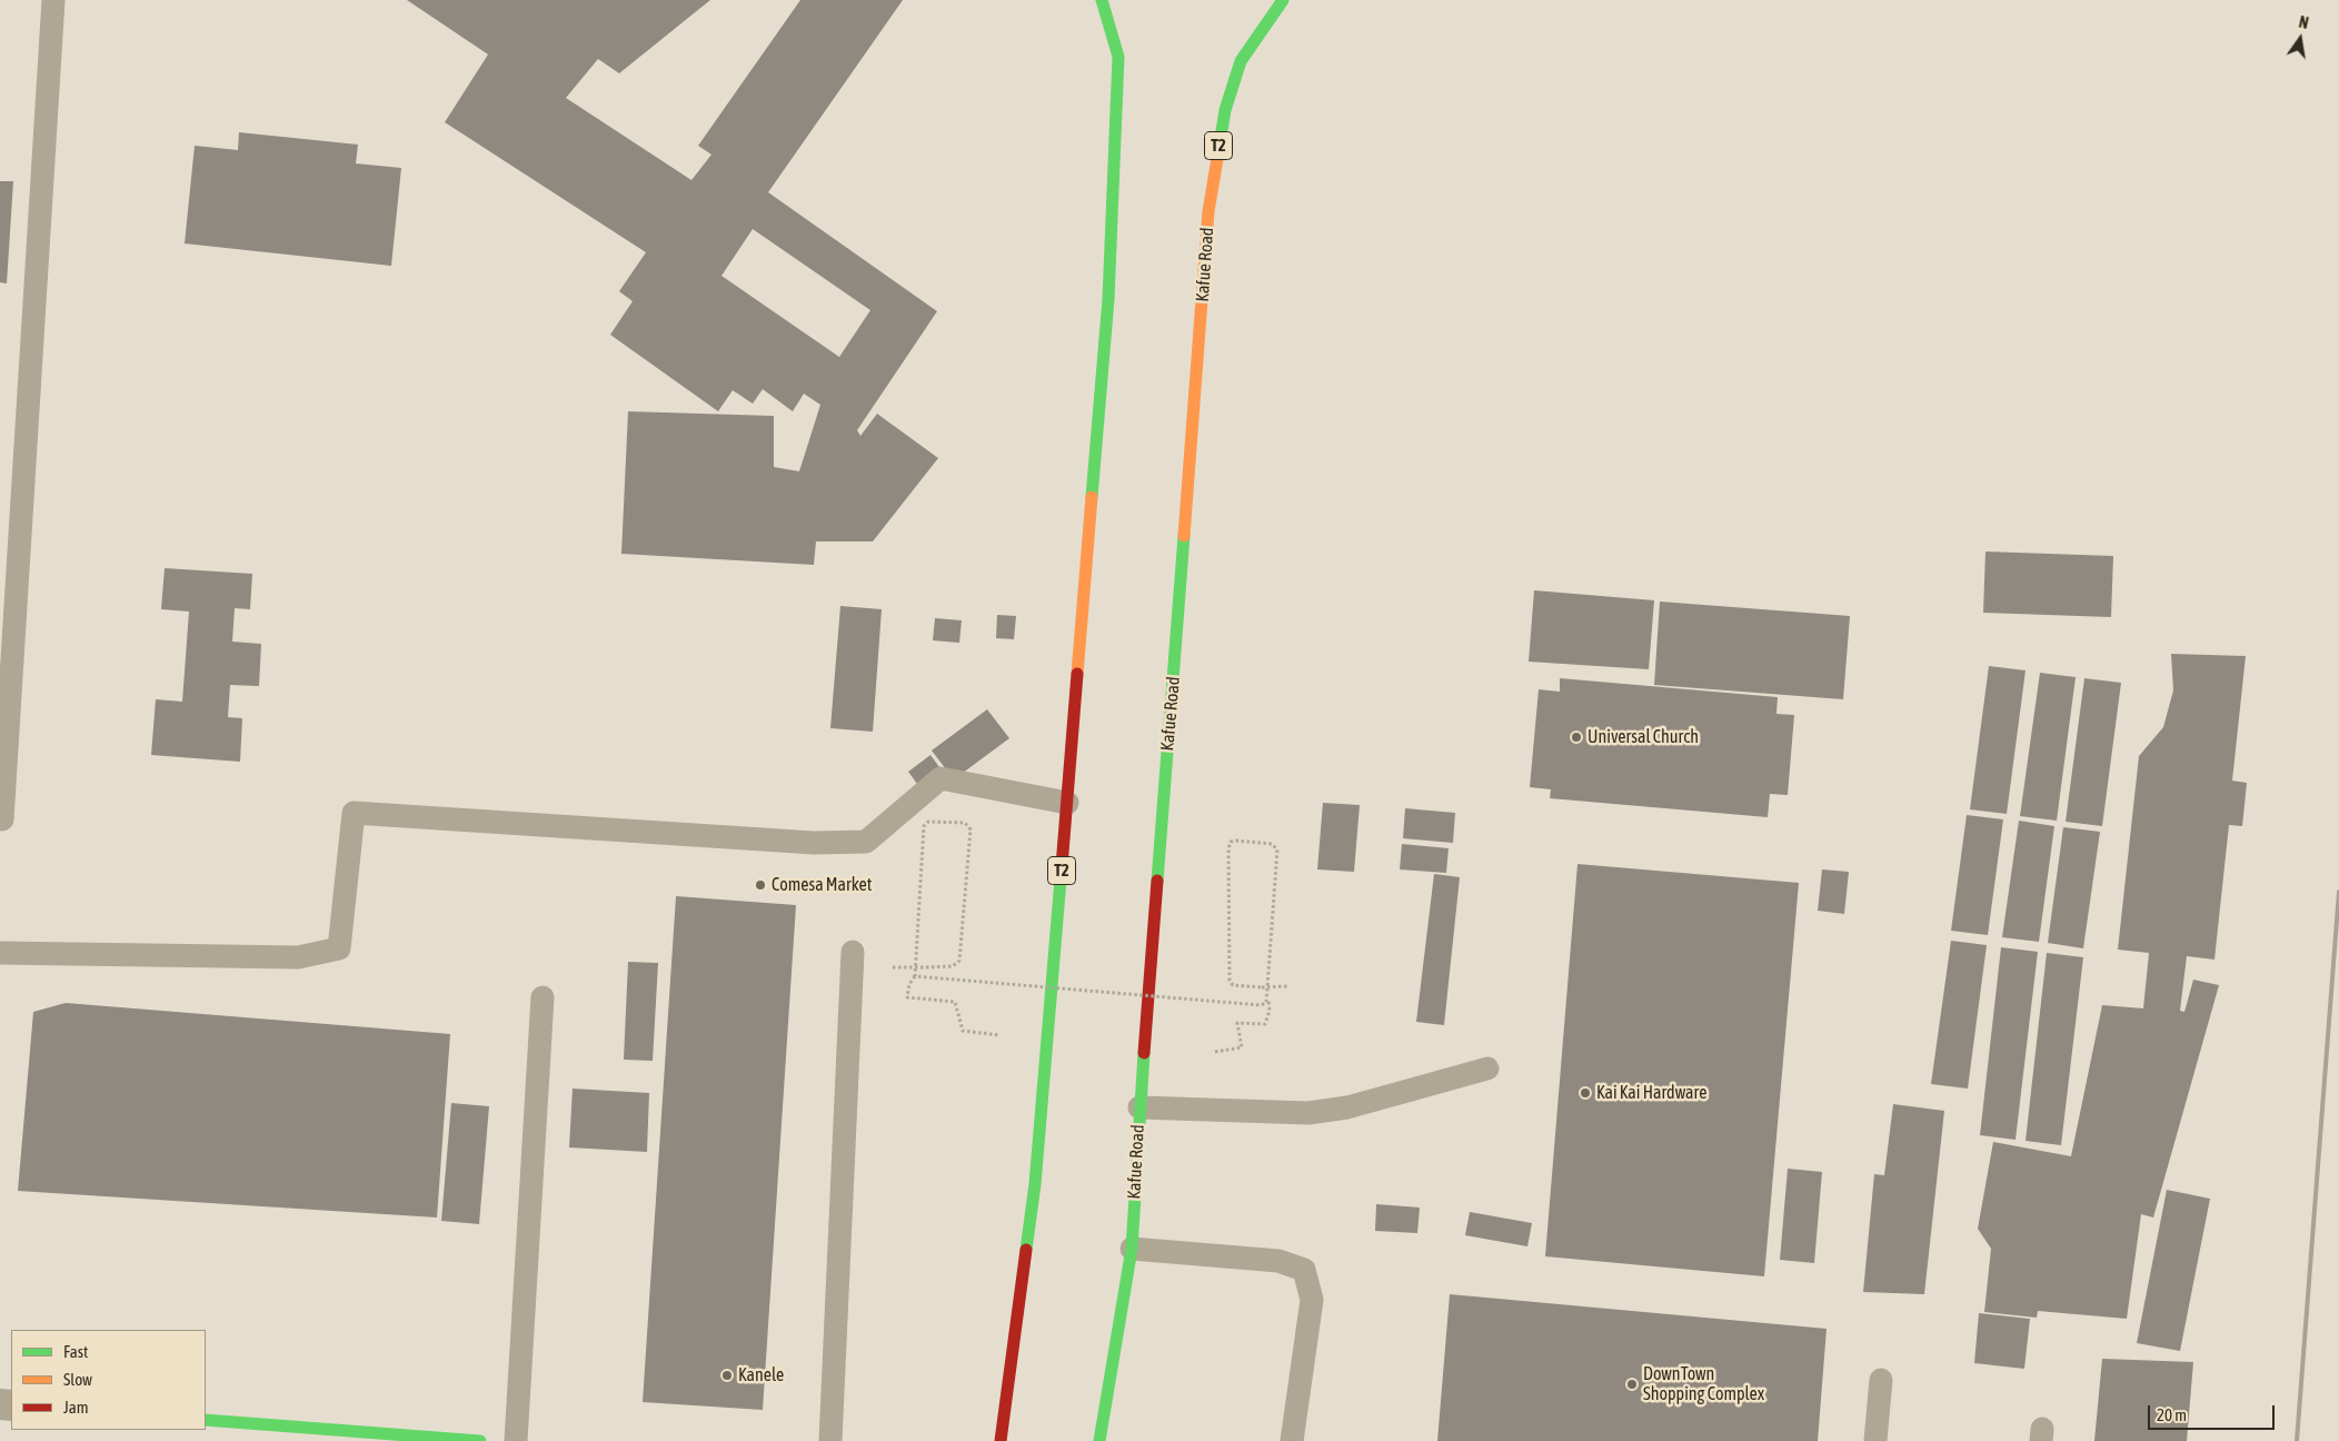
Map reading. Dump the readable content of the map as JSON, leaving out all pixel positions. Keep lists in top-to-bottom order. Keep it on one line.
{"streets":{"main road":["T2","Kafue Road"]},"places":["Universal Church","Comesa Market","Kai Kai Hardware","Kanele","DownTown Shopping Complex"],"legend":["Fast","Slow","Jam"],"scale_bar":"20 m","north":"top"}
